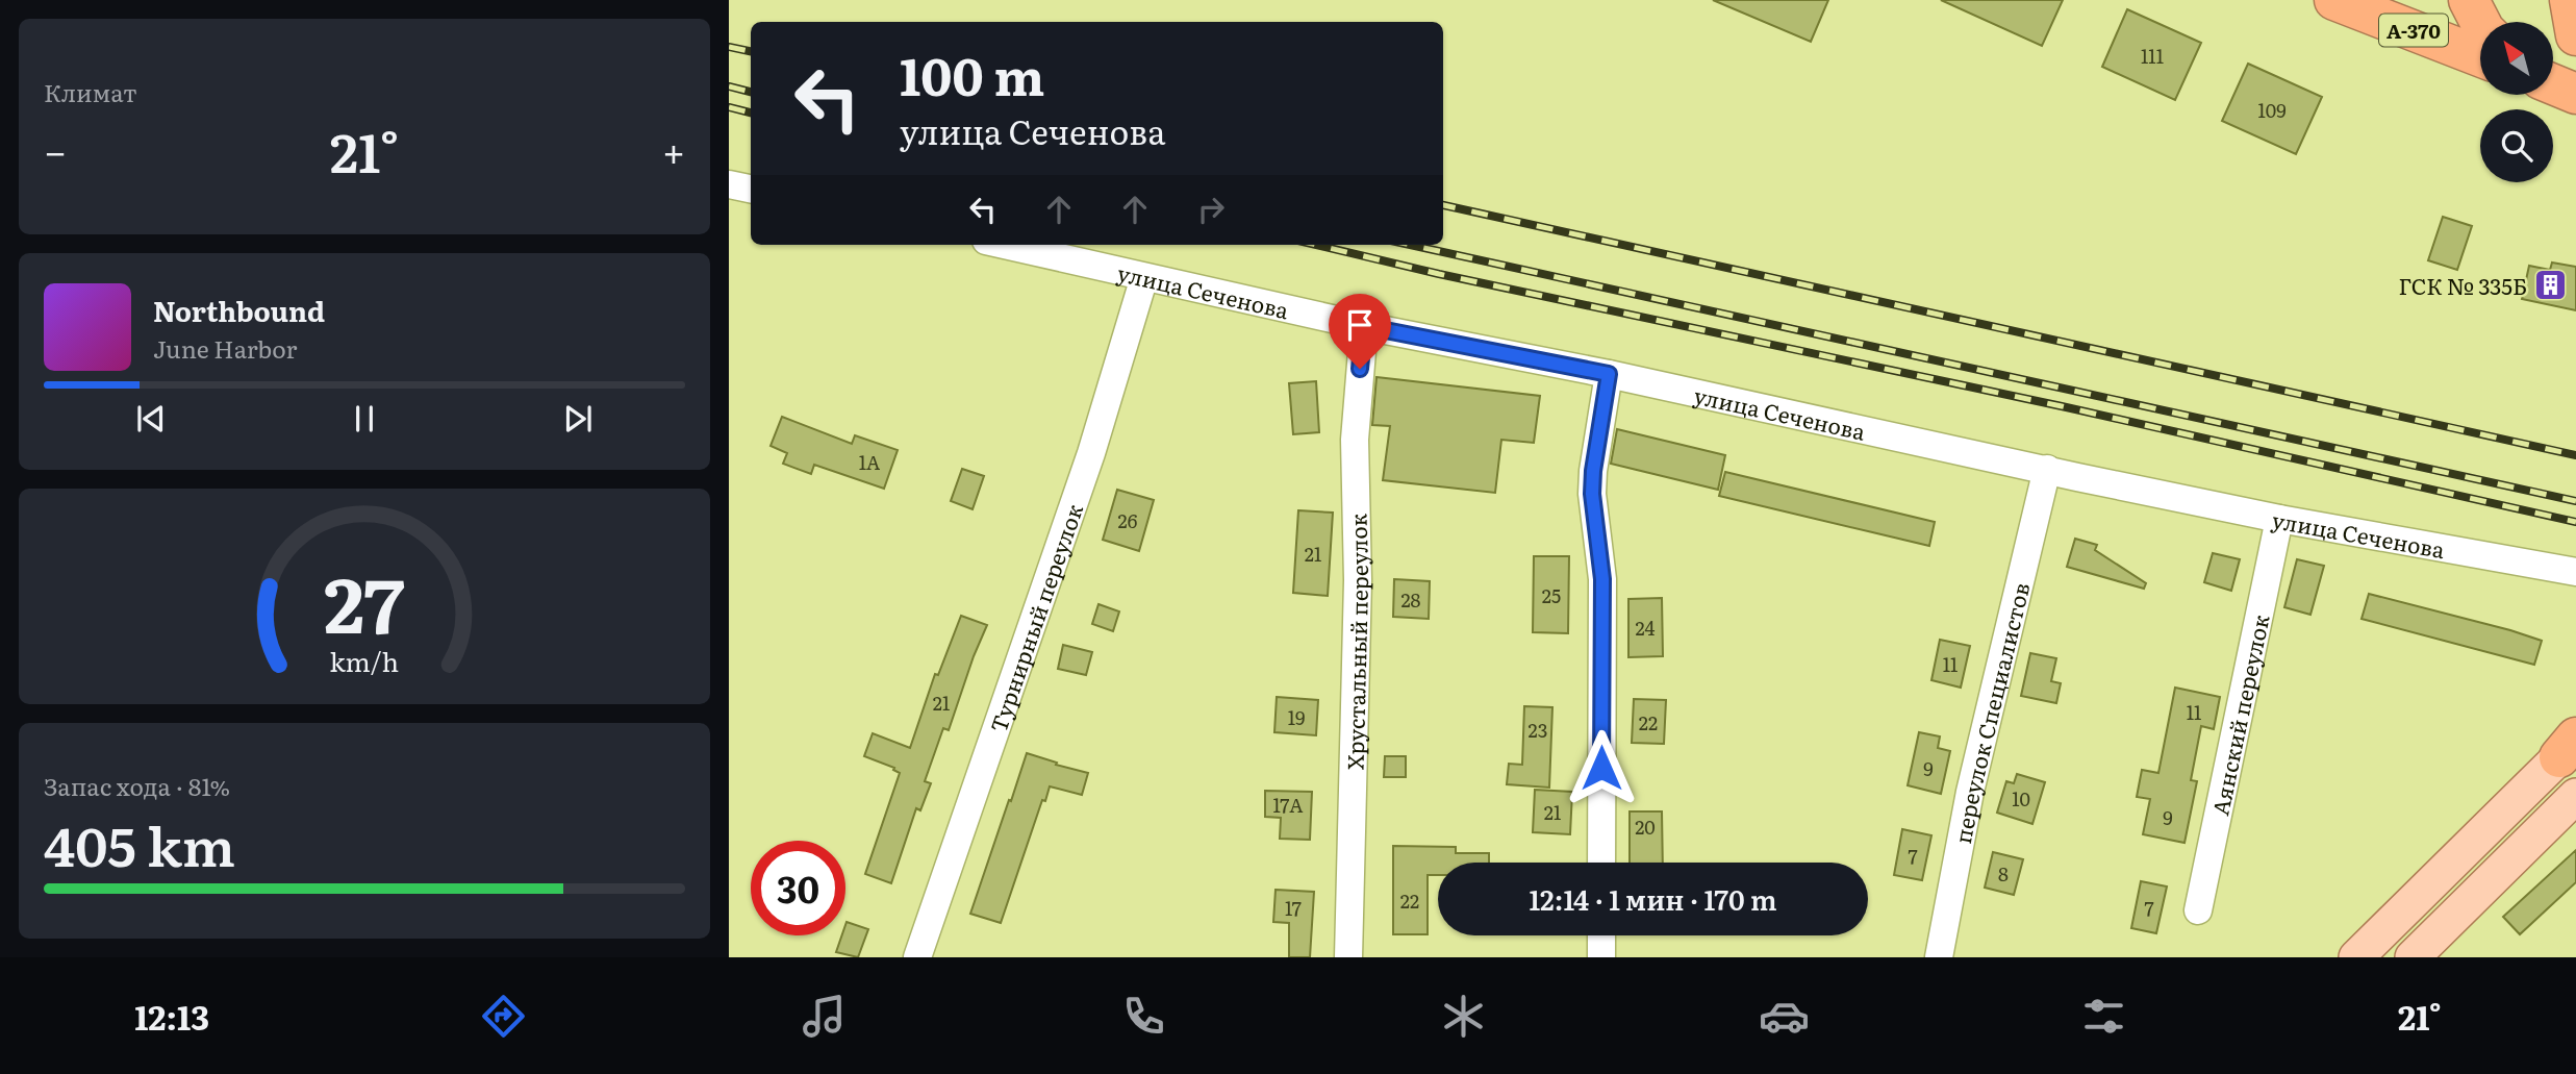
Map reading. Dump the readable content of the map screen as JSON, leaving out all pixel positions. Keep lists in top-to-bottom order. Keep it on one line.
{"streets":{"highway":["А-370"],"street":["улица Сеченова","Турнирный переулок","Хрустальный переулок","переулок Специалистов","Аянский переулок"]},"crossings":[["улица Сеченова","Турнирный переулок"],["улица Сеченова","Хрустальный переулок"],["улица Сеченова","переулок Специалистов"],["улица Сеченова","Аянский переулок"]],"places":{"building":["ГСК № 335Б"]},"house_numbers":["111","109","1А","26","21","25","28","24","11","21","11","19","22","23","9","10","17А","21","9","20","7","8","22","17","7"],"north":"top left","page":{"tile":["Климат",["Запас хода · 81%","405 km"]],"turn":["100 m","улица Сеченова"],"heat":["−","21°","+"],"song":["Northbound","June Harbor"],"limit":"30","trip":"12:14 · 1 мин · 170 m","tabs":["12:13","21°"],"gauge":["27","km/h"]}}
